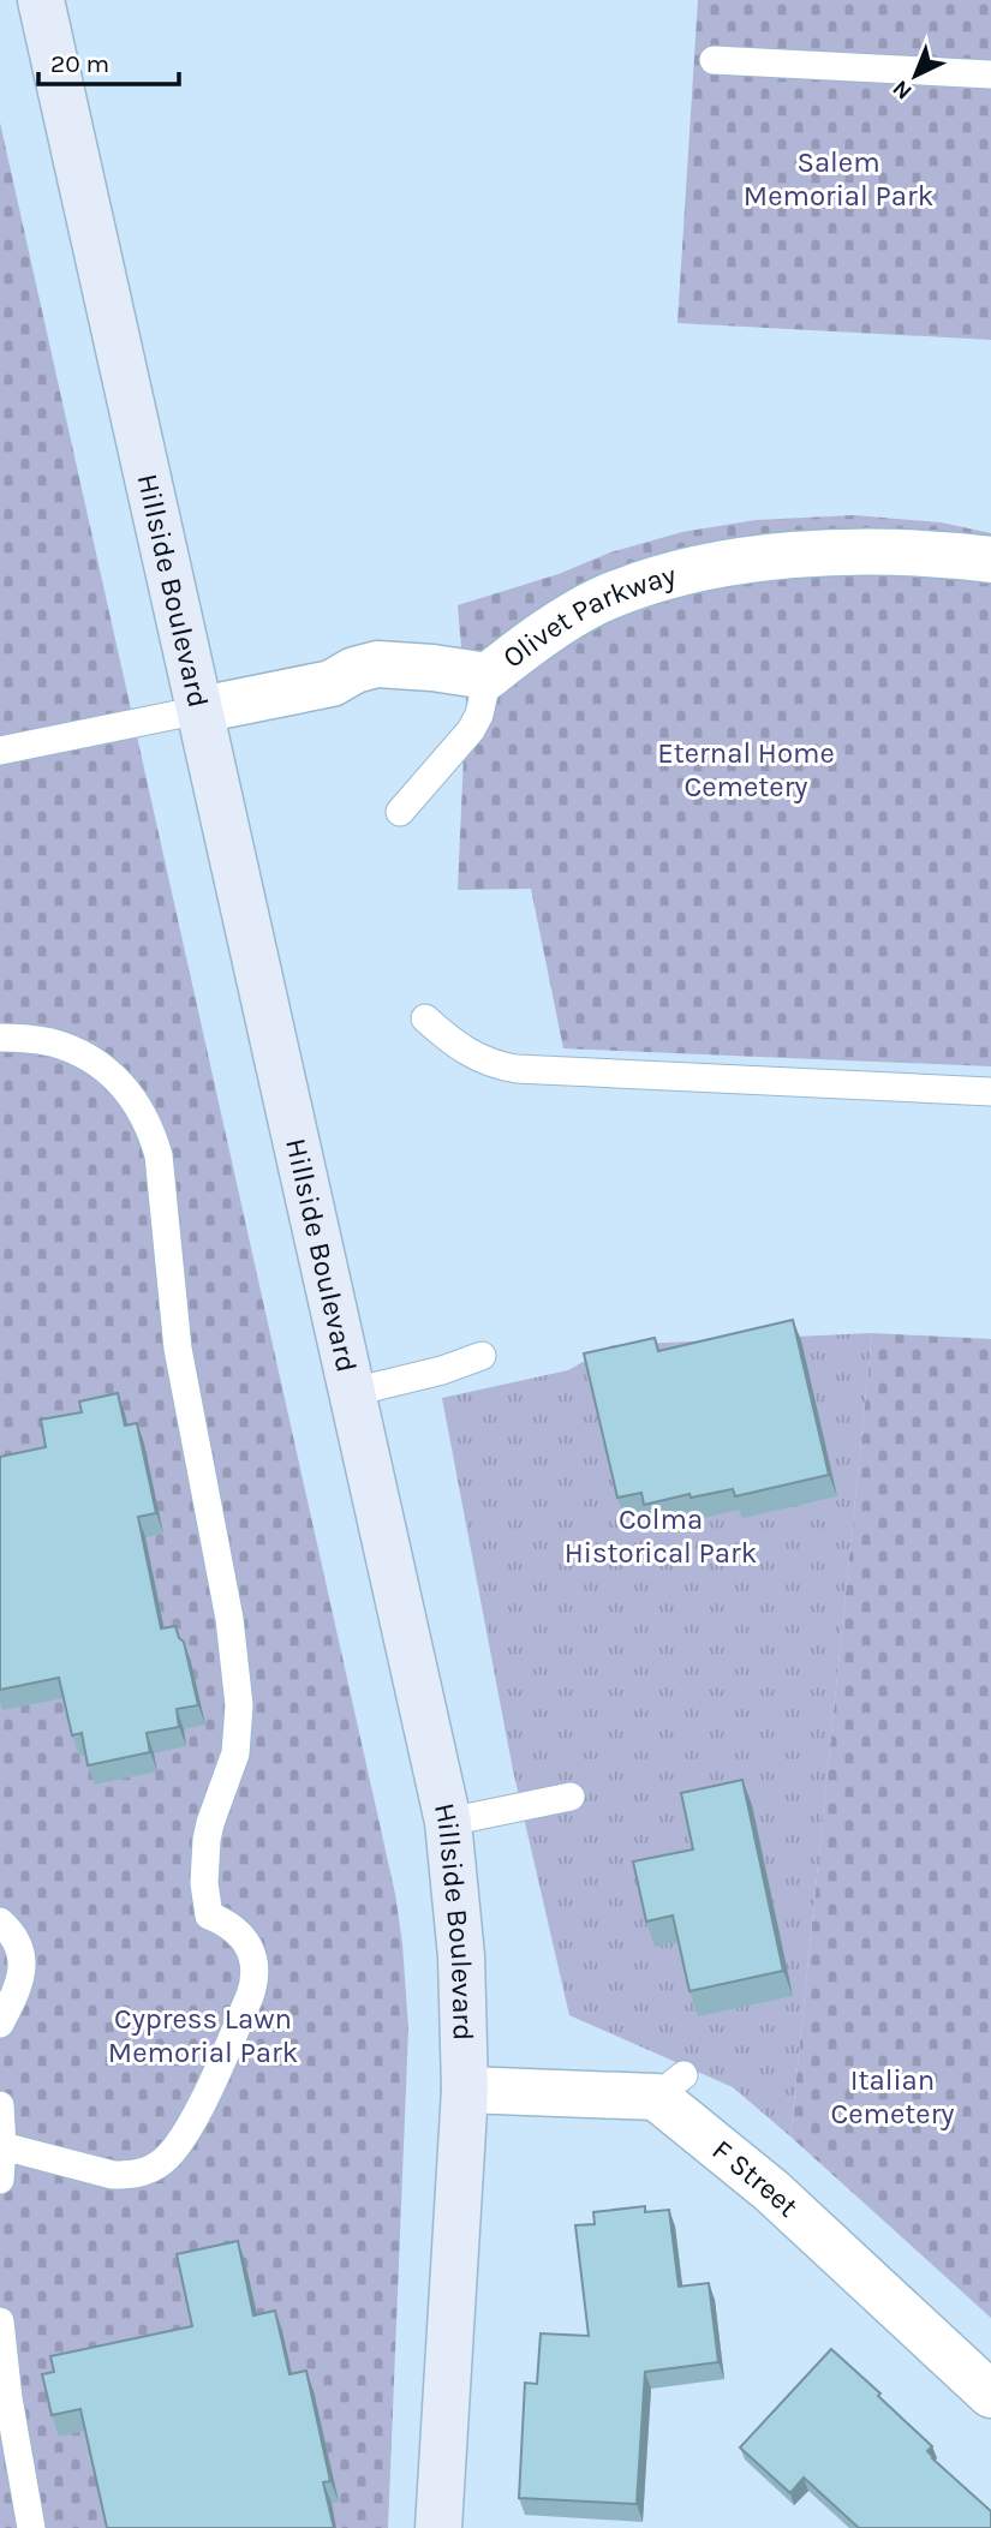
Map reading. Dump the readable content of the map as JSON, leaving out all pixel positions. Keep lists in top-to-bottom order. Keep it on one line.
{"streets":{"main road":["Hillside Boulevard"],"street":["Olivet Parkway","F Street"]},"crossings":[["Hillside Boulevard","Olivet Parkway"],["Hillside Boulevard","F Street"]],"parks":["Salem Memorial Park","Eternal Home Cemetery","Colma Historical Park","Cypress Lawn Memorial Park","Italian Cemetery"],"scale_bar":"20 m","north":"bottom left"}
